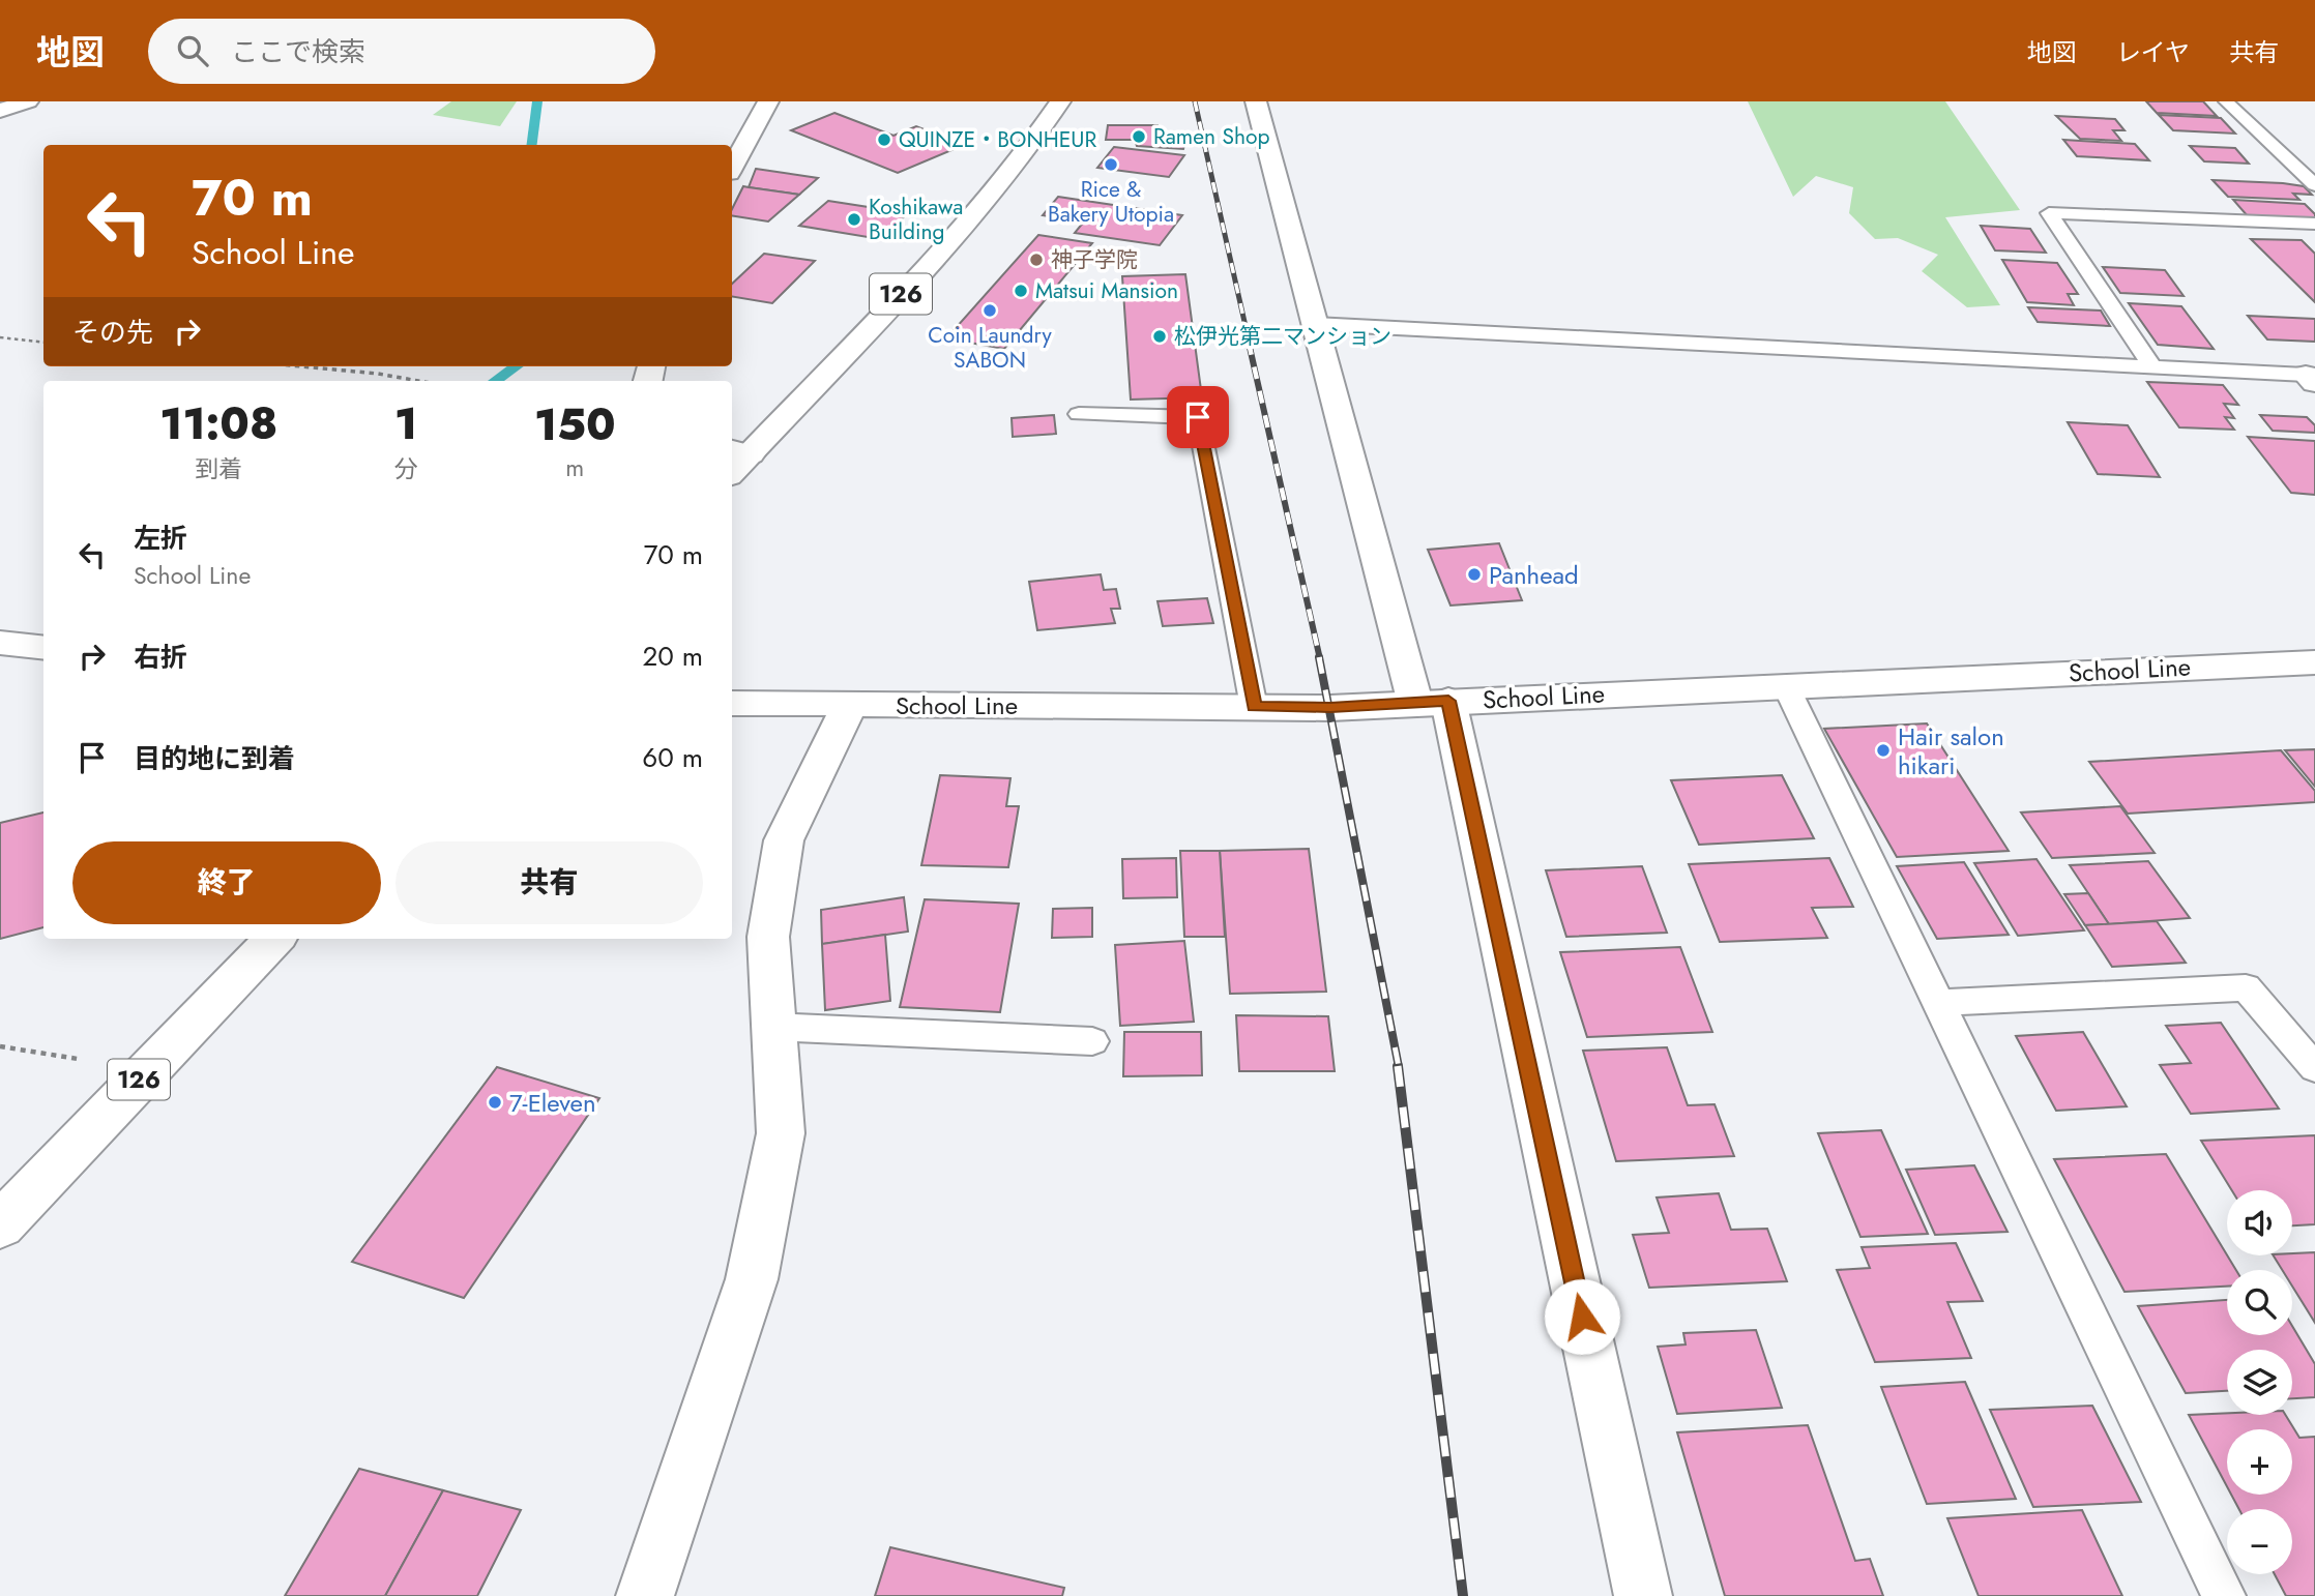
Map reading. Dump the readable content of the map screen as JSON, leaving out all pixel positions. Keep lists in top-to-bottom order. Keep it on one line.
{"streets":{"main road":["126","School Line"]},"places":["Ramen Shop","QUINZE・BONHEUR","Rice & Bakery Utopia","Koshikawa Building","神子学院","Matsui Mansion","Coin Laundry SABON","松伊光第二マンション","Panhead","Hair salon hikari","7-Eleven"],"page":{"header":"地図","search":"ここで検索","nav":["地図","レイヤ","共有"],"turn":["70 m","School Line"],"then":"その先","eta":["11:08","到着","1","分","150","m"],"list":[{"name":"左折","note":"School Line","value":"70 m"},{"name":"右折","value":"20 m"},{"name":"目的地に到着","value":"60 m"}],"buttons":["終了","共有"],"map_buttons":["+","−"]}}
